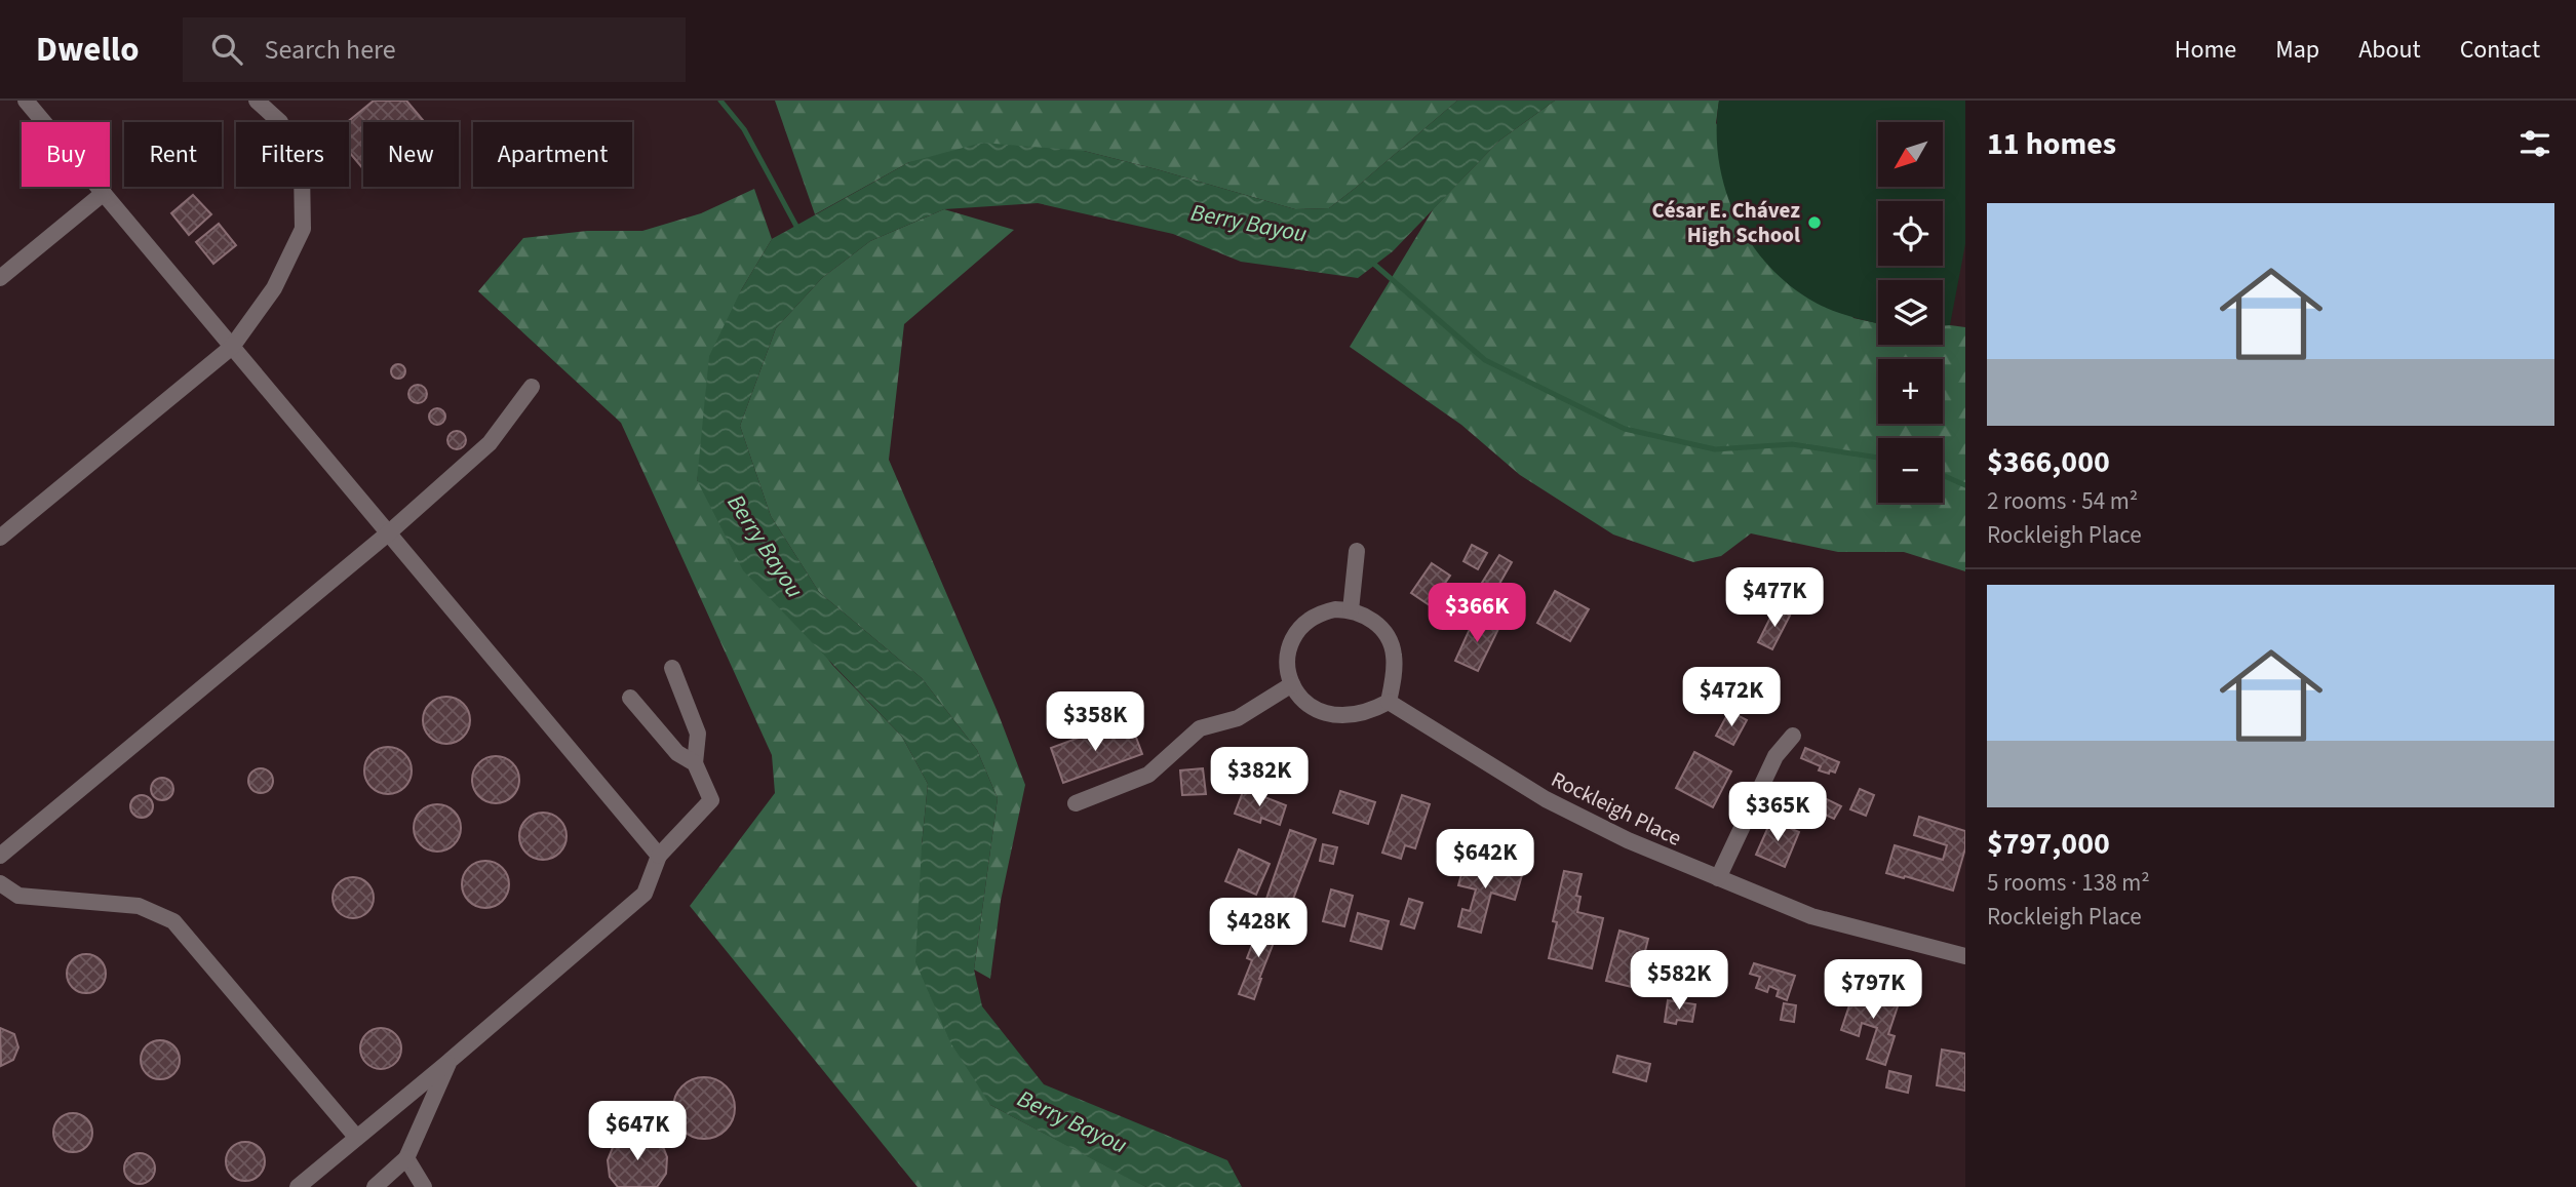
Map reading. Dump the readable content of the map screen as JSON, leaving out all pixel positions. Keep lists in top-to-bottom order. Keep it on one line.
{"streets":{"street":["Rockleigh Place"]},"water":["Berry Bayou"],"places":["César E. Chávez High School"],"north":"bottom left","page":{"header":"Dwello","search":"Search here","nav":["Home","Map","About","Contact"],"heading":"11 homes","map_buttons":["+","−"],"chip":["Buy","Rent","Filters","New","Apartment"],"list":[{"name":"$366,000","note":"2 rooms · 54 m² · Rockleigh Place"},{"name":"$797,000","note":"5 rooms · 138 m² · Rockleigh Place"}],"price":["$477K","$366K","$472K","$358K","$382K","$365K","$642K","$428K","$582K","$797K","$647K"]}}
